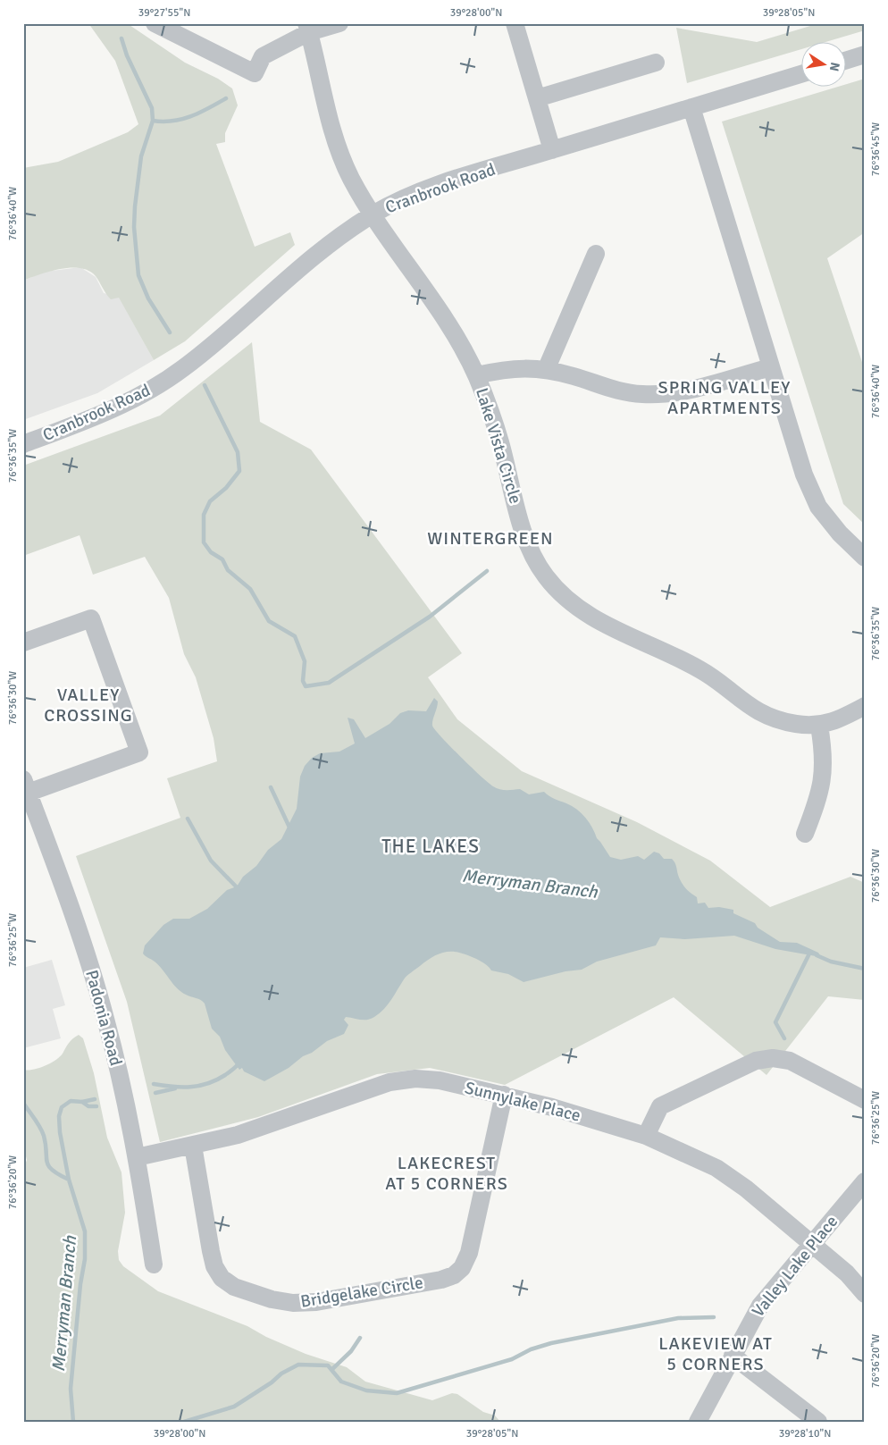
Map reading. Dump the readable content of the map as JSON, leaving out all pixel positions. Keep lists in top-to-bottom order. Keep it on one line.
{"streets":{"street":["Cranbrook Road","Lake Vista Circle","Padonia Road","Sunnylake Place","Valley Lake Place","Bridgelake Circle"]},"crossings":[["Cranbrook Road","Lake Vista Circle"],["Padonia Road","Sunnylake Place"],["Sunnylake Place","Valley Lake Place"],["Sunnylake Place","Bridgelake Circle"]],"districts":["SPRING VALLEY APARTMENTS","WINTERGREEN","VALLEY CROSSING","THE LAKES","LAKECREST AT 5 CORNERS","LAKEVIEW AT 5 CORNERS"],"water":["Merryman Branch"],"north":"right","coordinates":["39°27'55\"N","39°28'00\"N","39°28'05\"N","76°36'45\"W","76°36'40\"W","76°36'35\"W","76°36'30\"W","76°36'25\"W","76°36'20\"W","39°28'10\"N"]}
